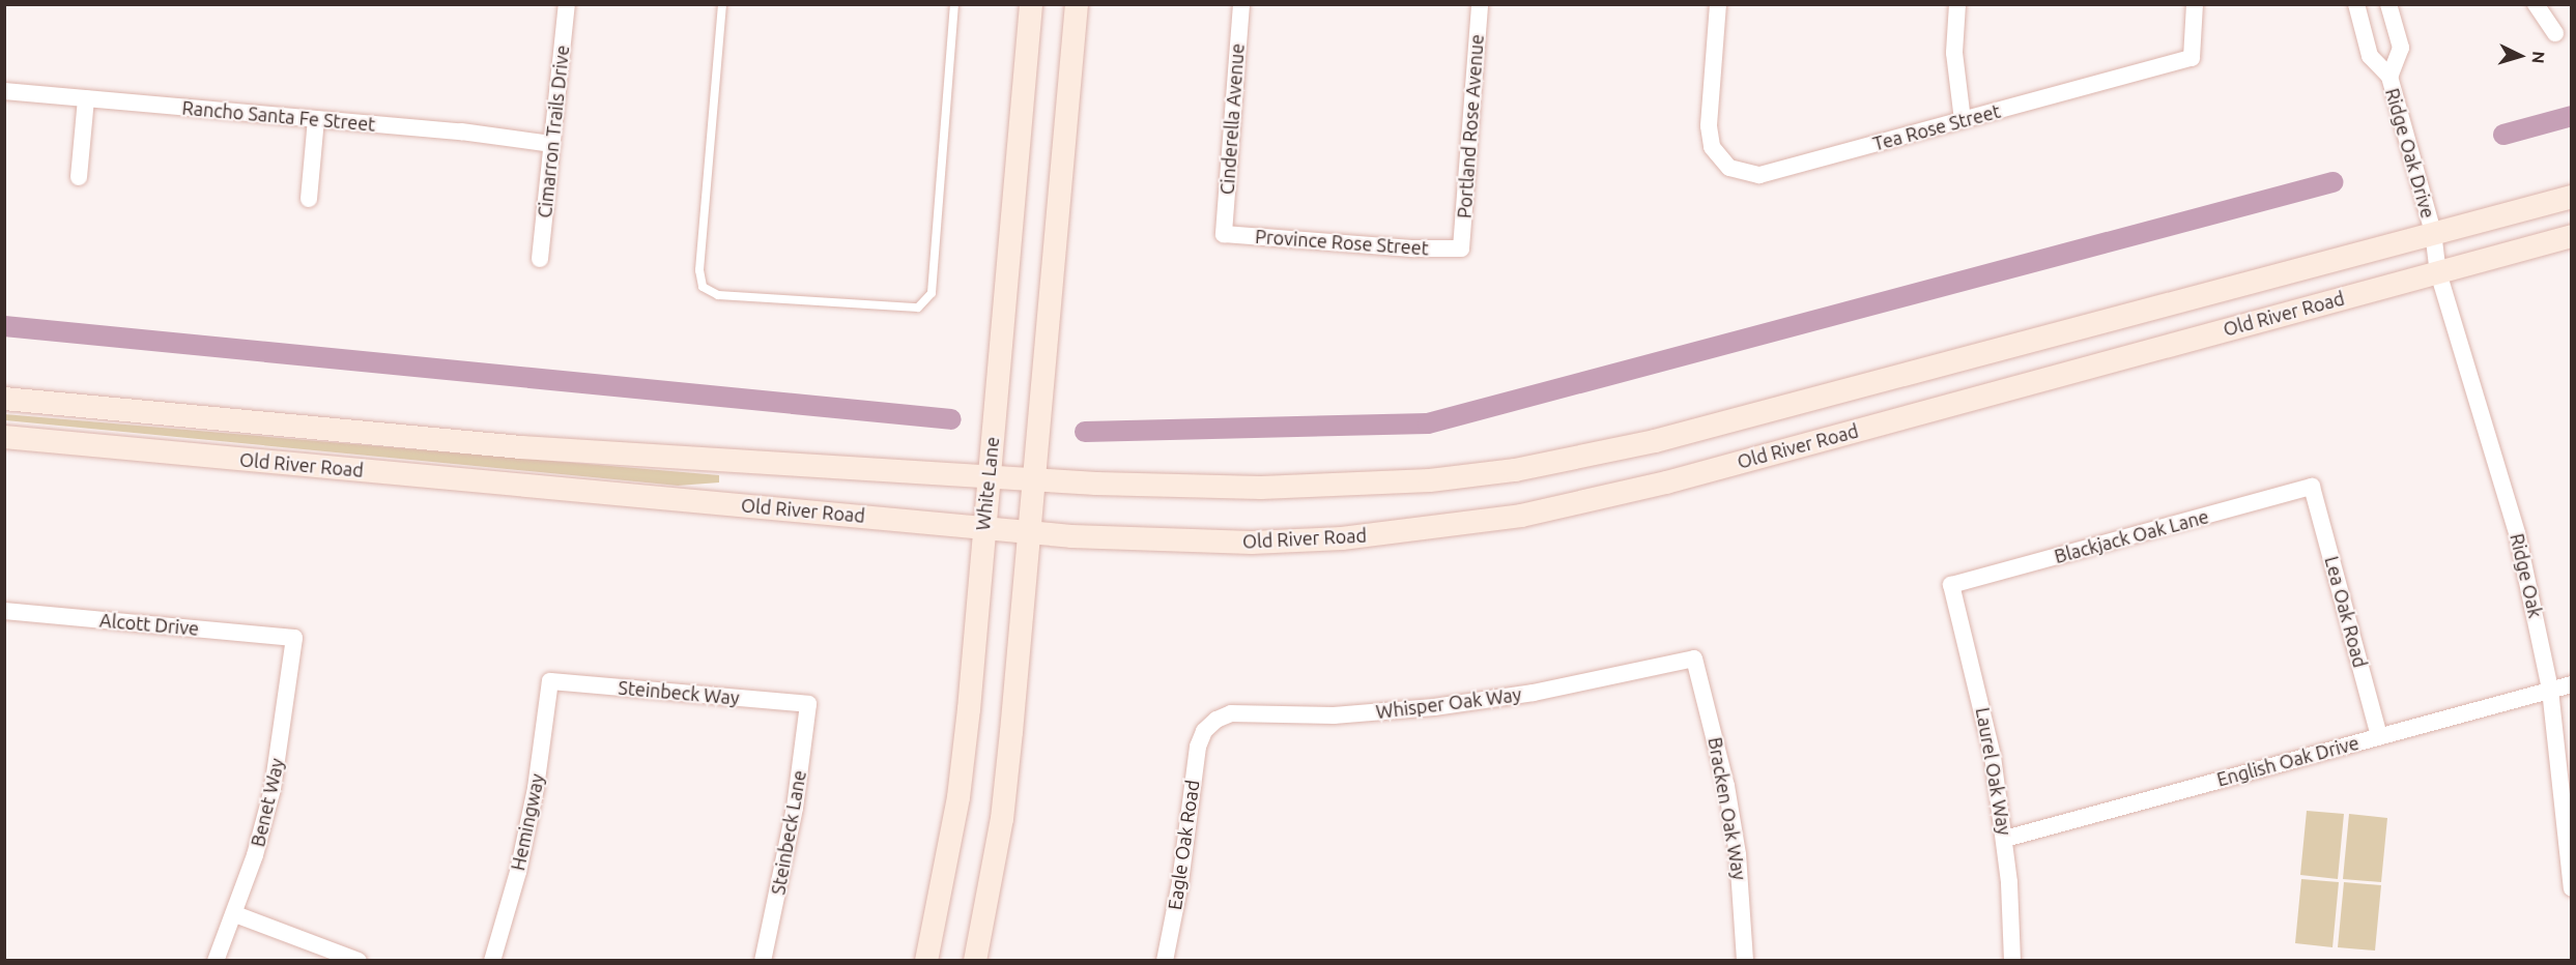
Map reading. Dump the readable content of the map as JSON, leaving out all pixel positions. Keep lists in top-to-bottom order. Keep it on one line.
{"streets":{"main road":["Old River Road","White Lane"],"street":["Rancho Santa Fe Street","Cinderella Avenue","Portland Rose Avenue","Tea Rose Street","Cimarron Trails Drive","Ridge Oak Drive","Province Rose Street","Blackjack Oak Lane","Ridge Oak","Lea Oak Road","Alcott Drive","Steinbeck Way","Whisper Oak Way","English Oak Drive","Laurel Oak Way","Benet Way","Bracken Oak Way","Hemingway","Steinbeck Lane","Eagle Oak Road"]},"crossings":[["Rancho Santa Fe Street","Cimarron Trails Drive"],["Cinderella Avenue","Province Rose Street"],["Portland Rose Avenue","Province Rose Street"],["Ridge Oak Drive","Old River Road"],["Ridge Oak Drive","Ridge Oak"],["Old River Road","White Lane"],["Old River Road","Ridge Oak"],["Blackjack Oak Lane","Lea Oak Road"],["Blackjack Oak Lane","Laurel Oak Way"],["Ridge Oak","English Oak Drive"],["Lea Oak Road","English Oak Drive"],["Alcott Drive","Benet Way"],["Steinbeck Way","Hemingway"],["Steinbeck Way","Steinbeck Lane"],["Whisper Oak Way","Bracken Oak Way"],["Whisper Oak Way","Eagle Oak Road"],["English Oak Drive","Laurel Oak Way"]],"north":"right"}
